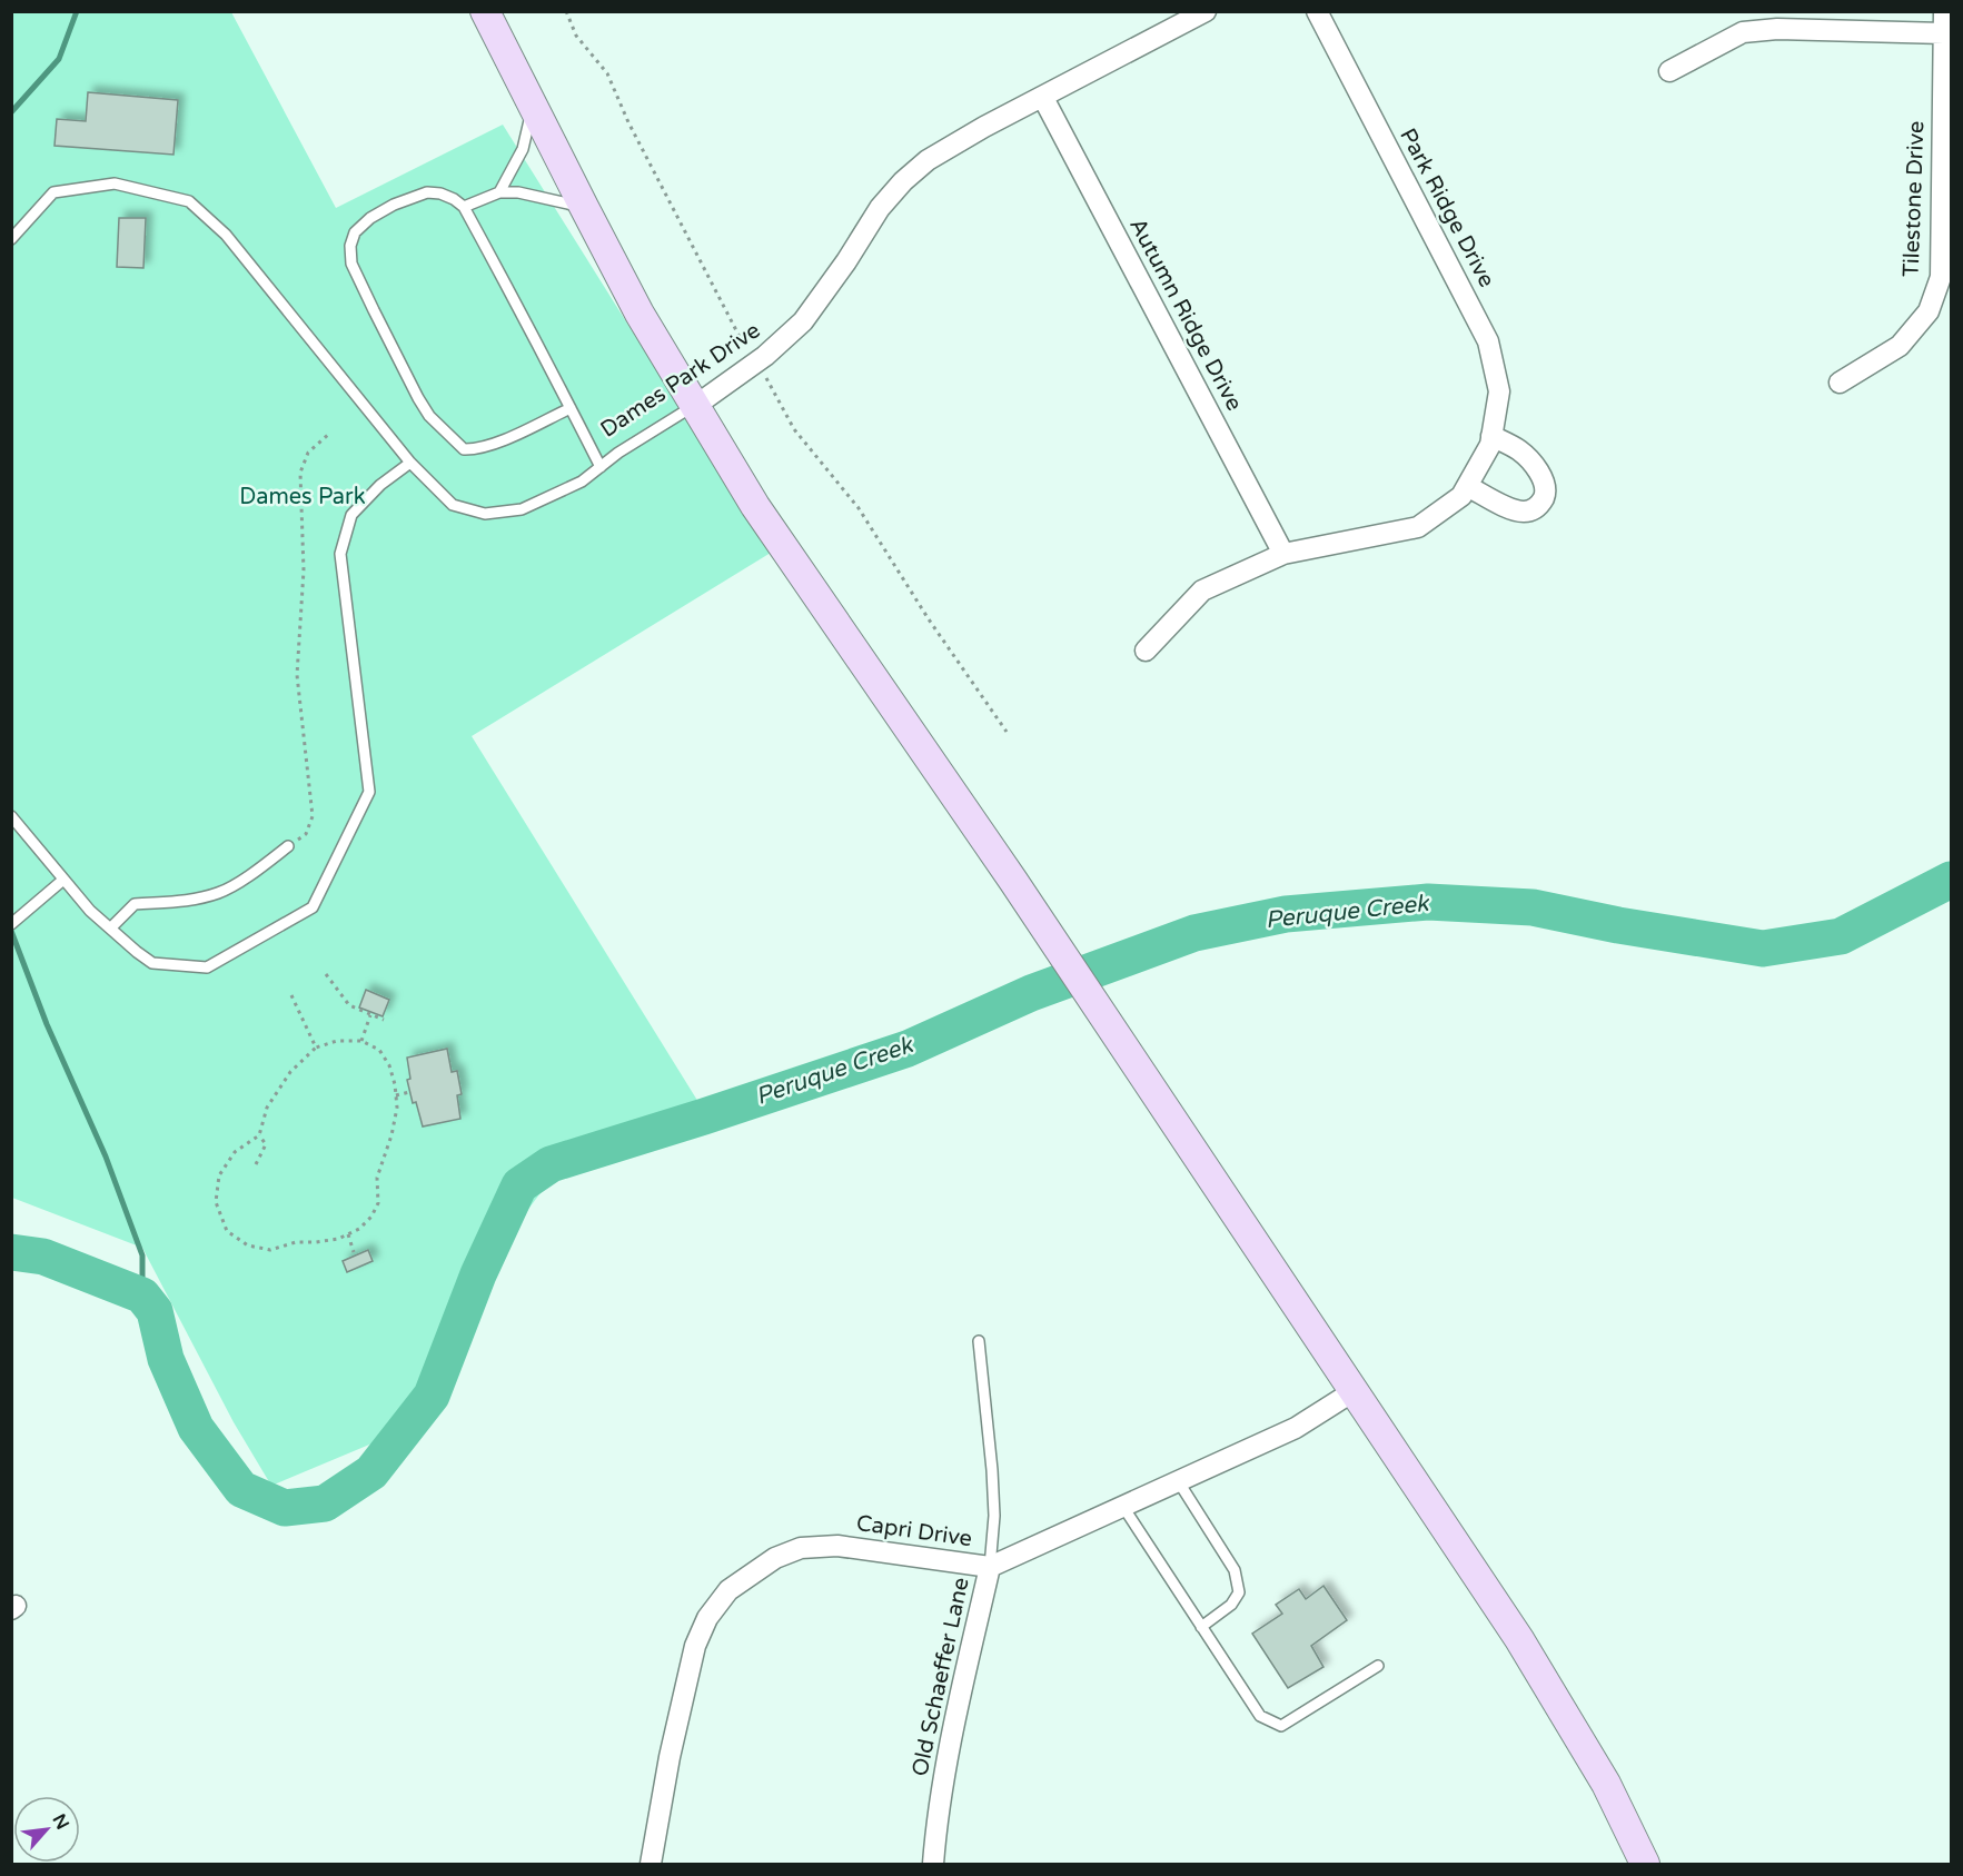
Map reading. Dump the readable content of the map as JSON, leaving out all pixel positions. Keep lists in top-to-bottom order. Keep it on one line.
{"streets":{"street":["Tilestone Drive","Park Ridge Drive","Autumn Ridge Drive","Dames Park Drive","Capri Drive","Old Schaeffer Lane"]},"crossings":[["Park Ridge Drive","Autumn Ridge Drive"],["Autumn Ridge Drive","Dames Park Drive"],["Capri Drive","Old Schaeffer Lane"]],"water":["Peruque Creek"],"parks":["Dames Park"],"north":"top right"}
